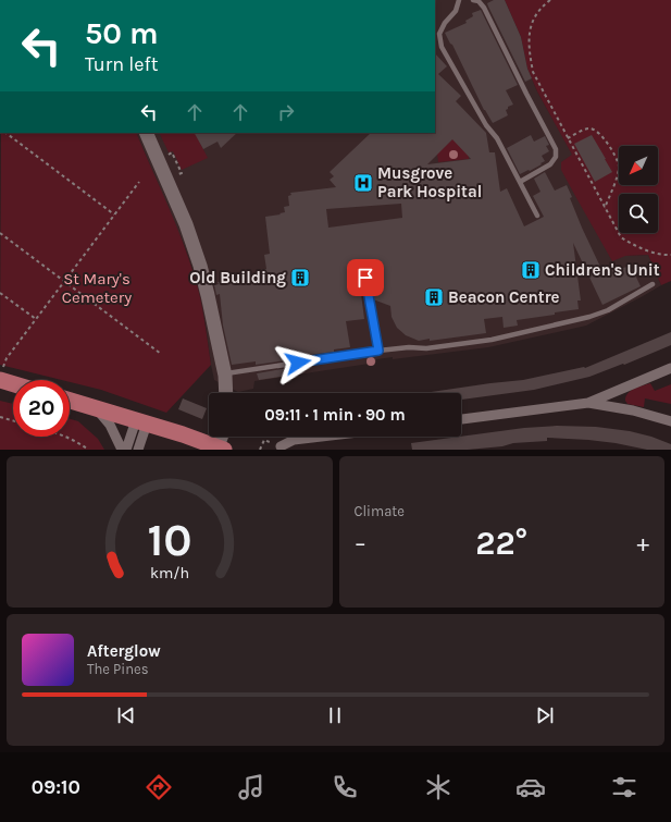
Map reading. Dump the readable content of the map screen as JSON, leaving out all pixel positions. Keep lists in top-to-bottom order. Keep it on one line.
{"parks":["St Mary's Cemetery"],"places":{"hospital":["Musgrove Park Hospital"],"building":["Children's Unit","Old Building","Beacon Centre"]},"north":"bottom left","page":{"turn":["50 m","Turn left"],"limit":"20","trip":"09:11 · 1 min · 90 m","tile":"Climate","heat":["−","22°","+"],"song":["Afterglow","The Pines"],"tabs":"09:10","gauge":["10","km/h"]}}
